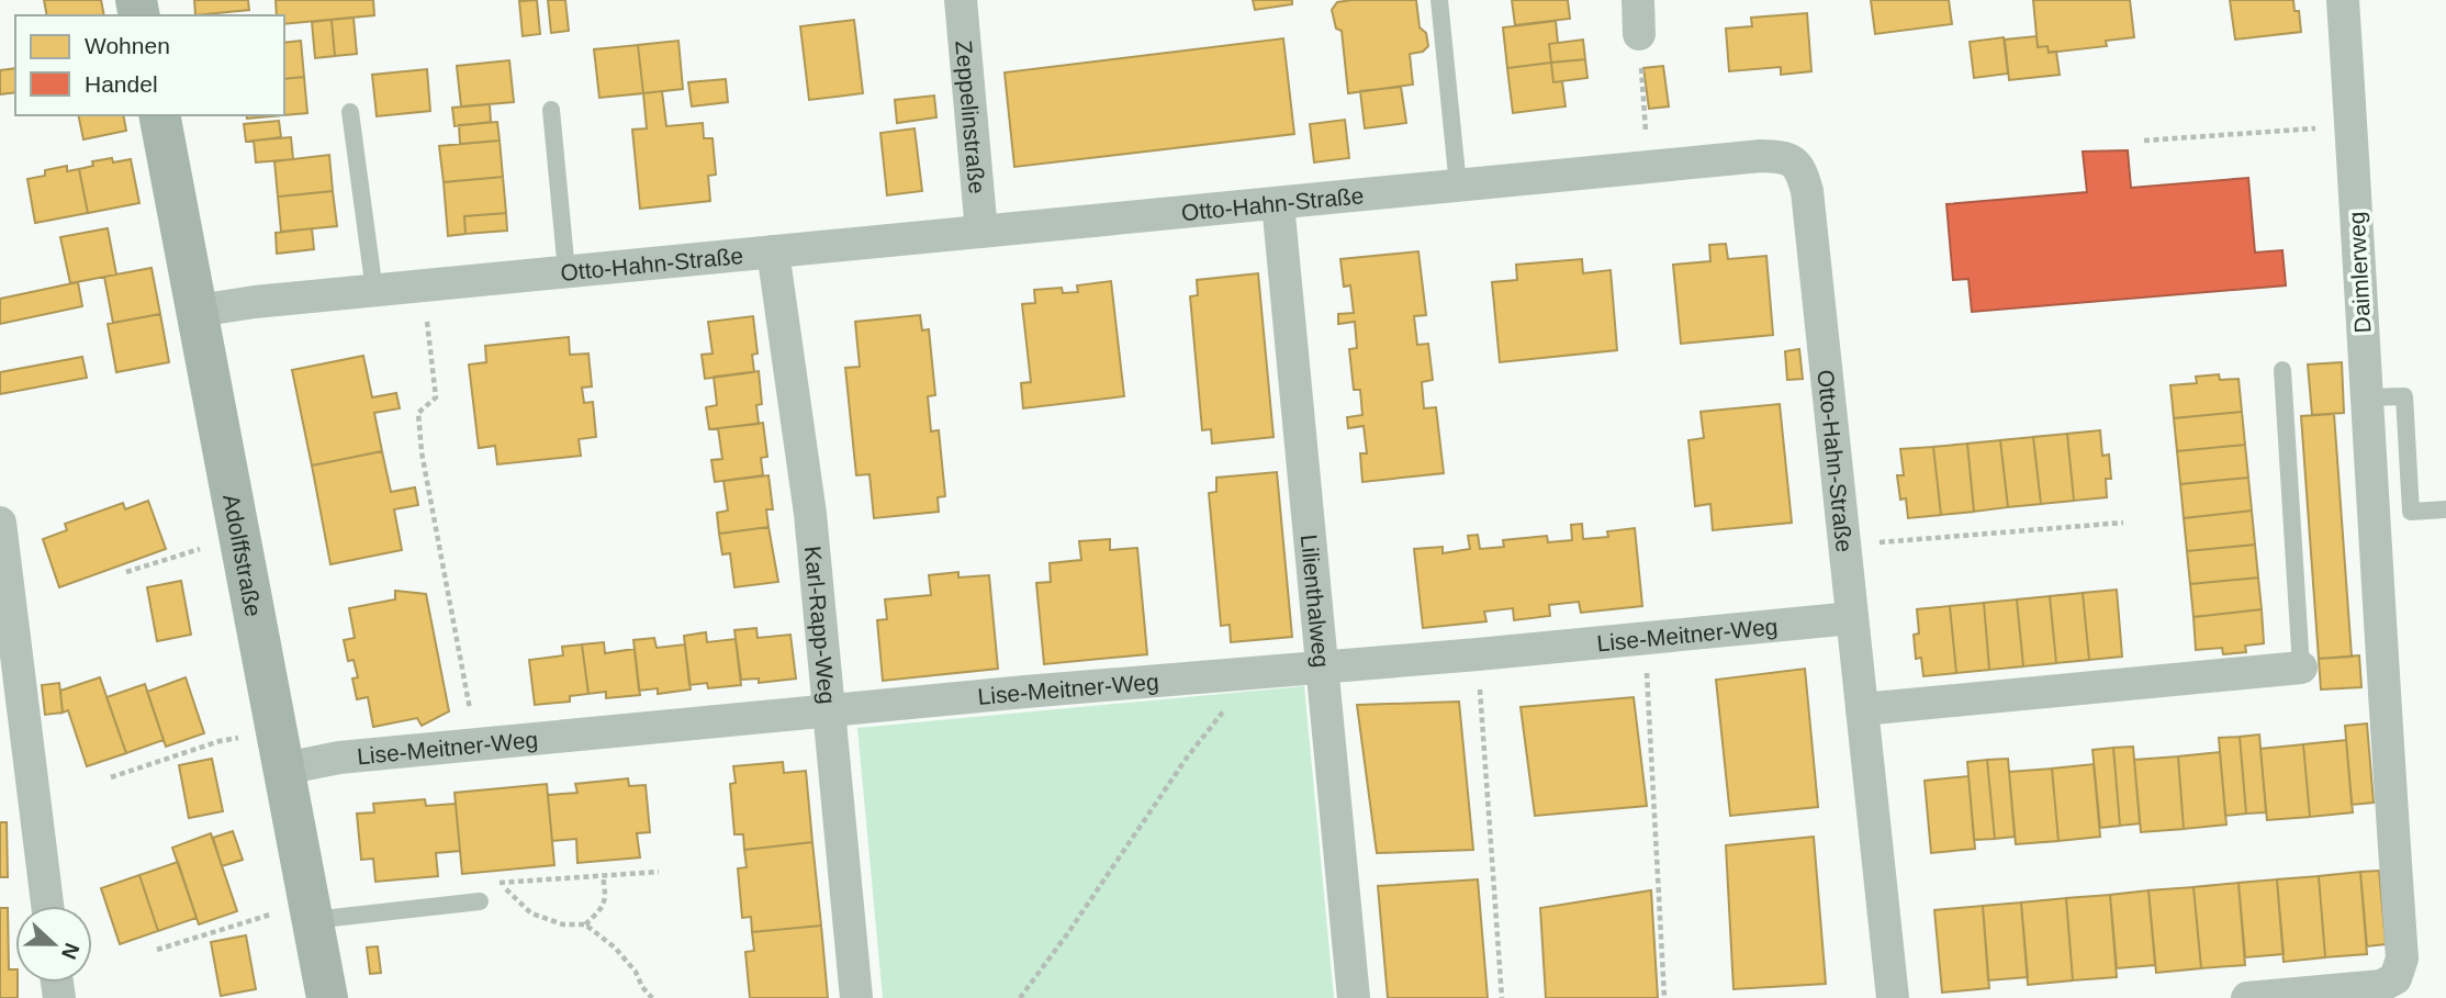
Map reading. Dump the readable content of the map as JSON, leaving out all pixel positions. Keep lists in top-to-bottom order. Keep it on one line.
{"streets":{"street":["Zeppelinstraße","Otto-Hahn-Straße","Daimlerweg","Adolffstraße","Lilienthalweg","Karl-Rapp-Weg","Lise-Meitner-Weg"]},"crossings":[["Zeppelinstraße","Otto-Hahn-Straße"],["Otto-Hahn-Straße","Adolffstraße"],["Otto-Hahn-Straße","Lilienthalweg"],["Otto-Hahn-Straße","Karl-Rapp-Weg"],["Otto-Hahn-Straße","Lise-Meitner-Weg"],["Adolffstraße","Lise-Meitner-Weg"],["Lilienthalweg","Lise-Meitner-Weg"],["Karl-Rapp-Weg","Lise-Meitner-Weg"]],"legend":["Wohnen","Handel"],"north":"right"}
